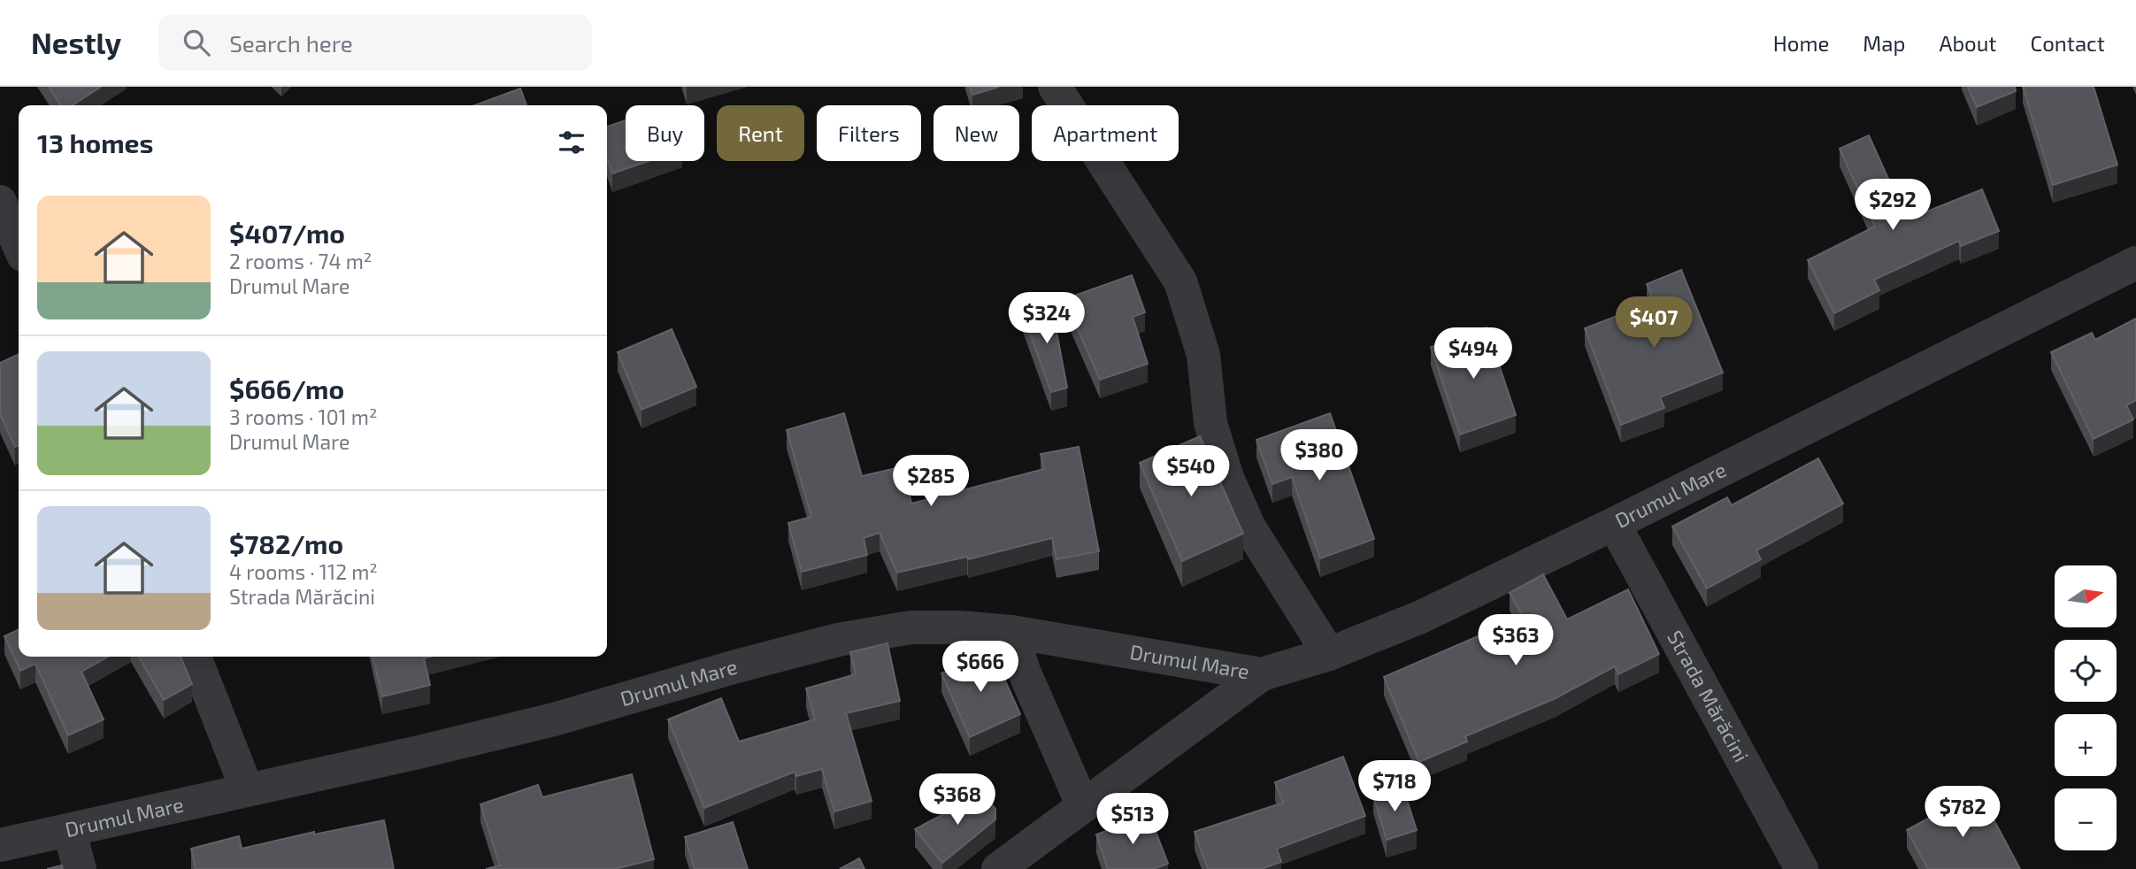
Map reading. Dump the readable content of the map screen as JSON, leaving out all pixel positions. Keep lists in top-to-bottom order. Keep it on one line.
{"streets":{"street":["Drumul Mare","Strada Mărăcini"]},"crossings":[["Drumul Mare","Strada Mărăcini"]],"north":"right","page":{"header":"Nestly","search":"Search here","nav":["Home","Map","About","Contact"],"chip":["Buy","Rent","Filters","New","Apartment"],"heading":"13 homes","price":["$292","$324","$407","$494","$380","$540","$285","$363","$666","$718","$368","$782","$513"],"list":[{"name":"$407/mo","note":"2 rooms · 74 m² · Drumul Mare"},{"name":"$666/mo","note":"3 rooms · 101 m² · Drumul Mare"},{"name":"$782/mo","note":"4 rooms · 112 m² · Strada Mărăcini"}],"map_buttons":["+","−"]}}
